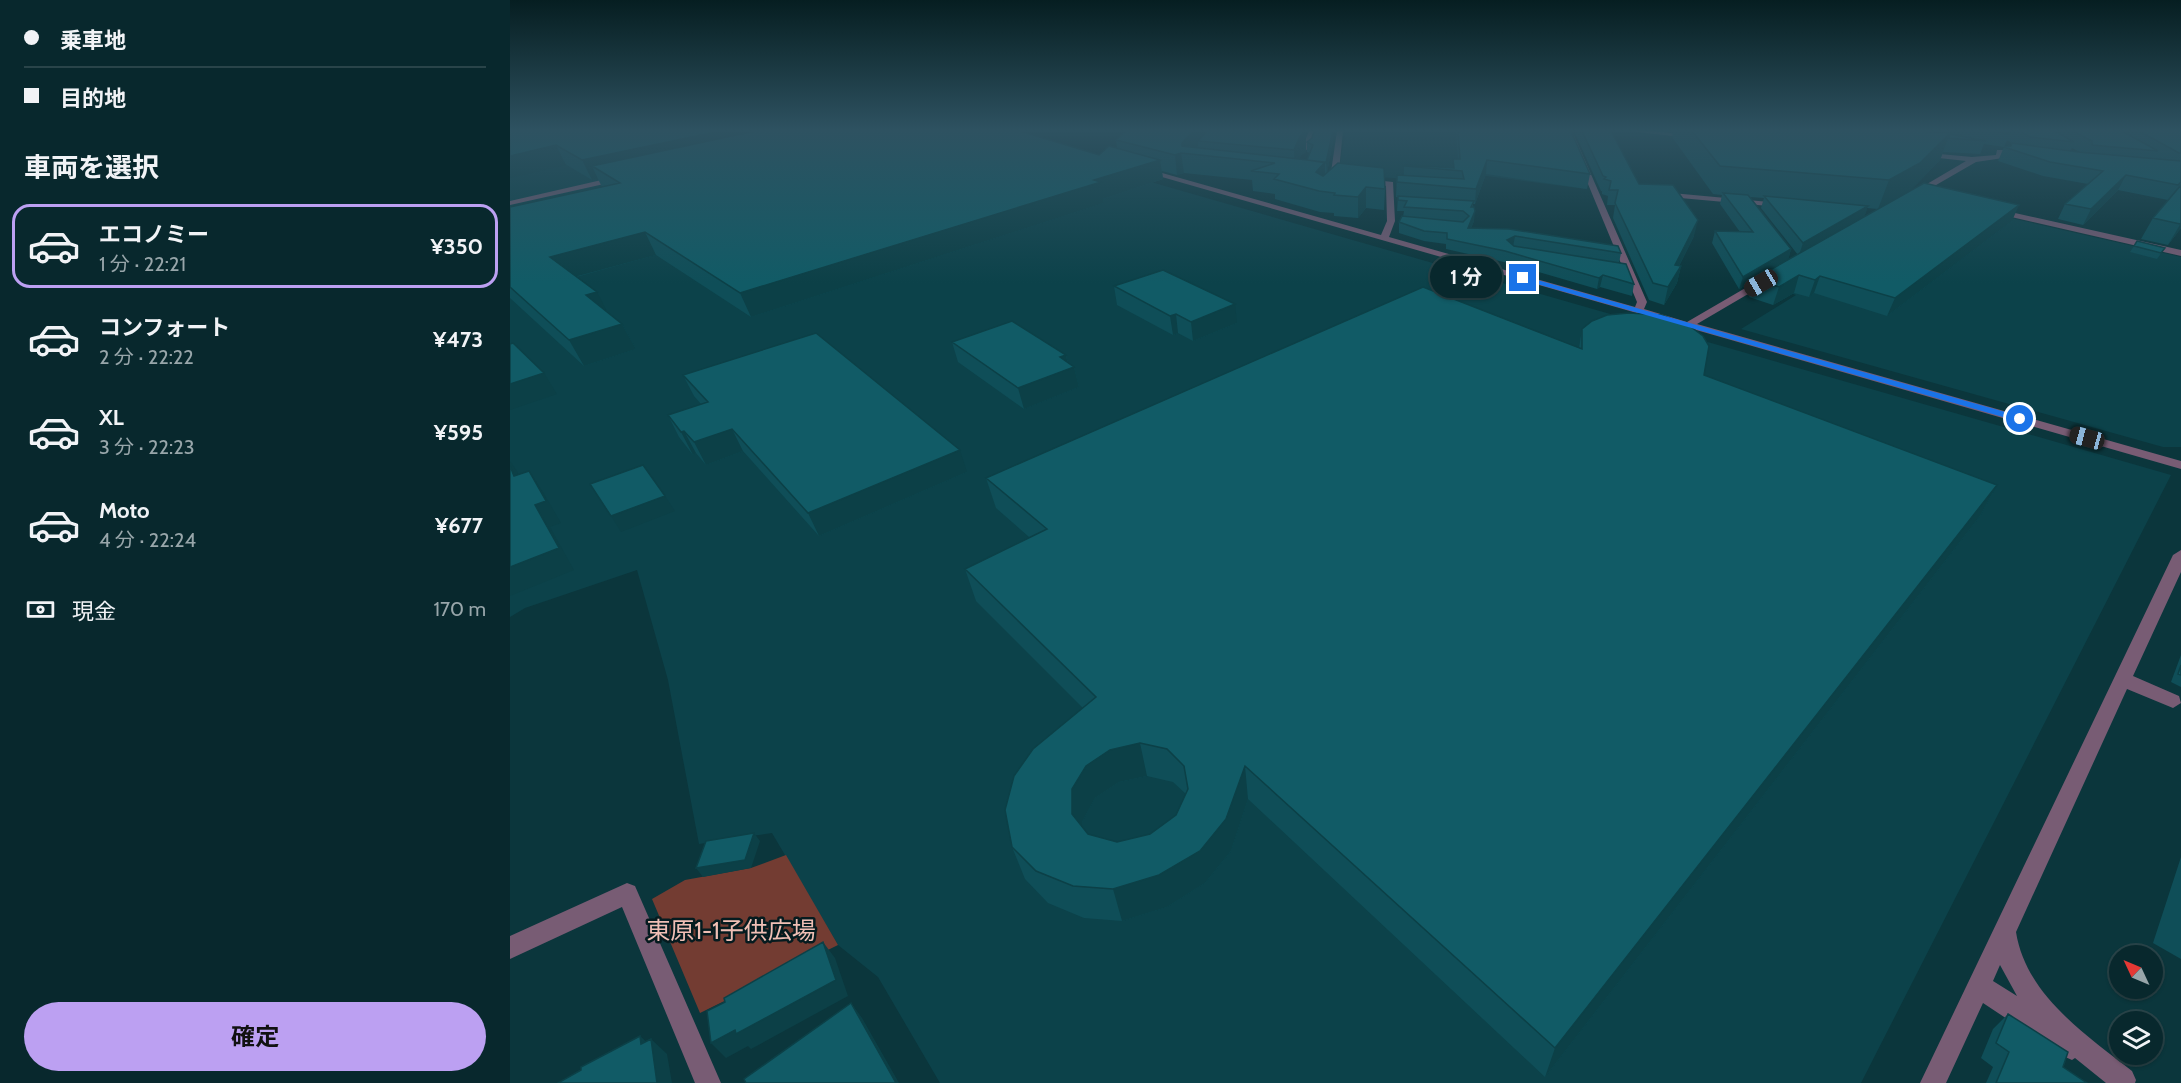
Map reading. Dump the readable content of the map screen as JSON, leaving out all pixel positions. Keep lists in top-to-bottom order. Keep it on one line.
{"parks":["東原1-1子供広場"],"north":"top left","page":{"banner":["乗車地","目的地"],"heading":"車両を選択","list":[{"name":"エコノミー","note":"1 分 · 22:21","value":"¥350"},{"name":"コンフォート","note":"2 分 · 22:22","value":"¥473"},{"name":"XL","note":"3 分 · 22:23","value":"¥595"},{"name":"Moto","note":"4 分 · 22:24","value":"¥677"}],"bubble":"1 分","pay":["現金","170 m"],"buttons":"確定"}}
